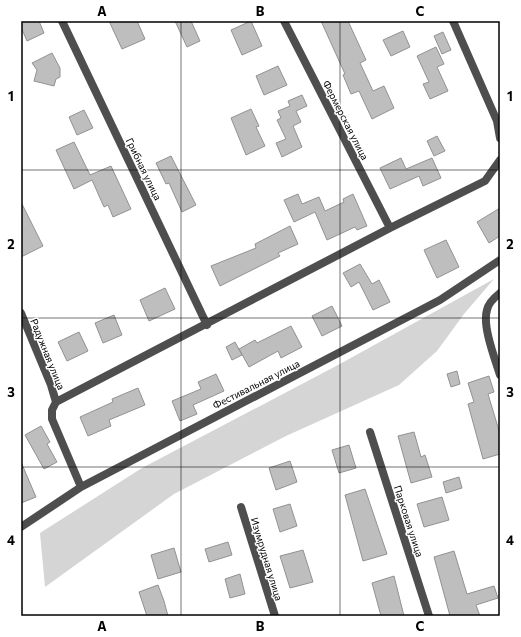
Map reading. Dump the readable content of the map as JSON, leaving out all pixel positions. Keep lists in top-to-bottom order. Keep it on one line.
{"streets":{"street":["Фермерская улица","Грибная улица","Радужная улица","Фестивальная улица","Парковая улица","Изумрудная улица"]},"grid":{"columns":["A","B","C"],"rows":["1","2","3","4"]}}
